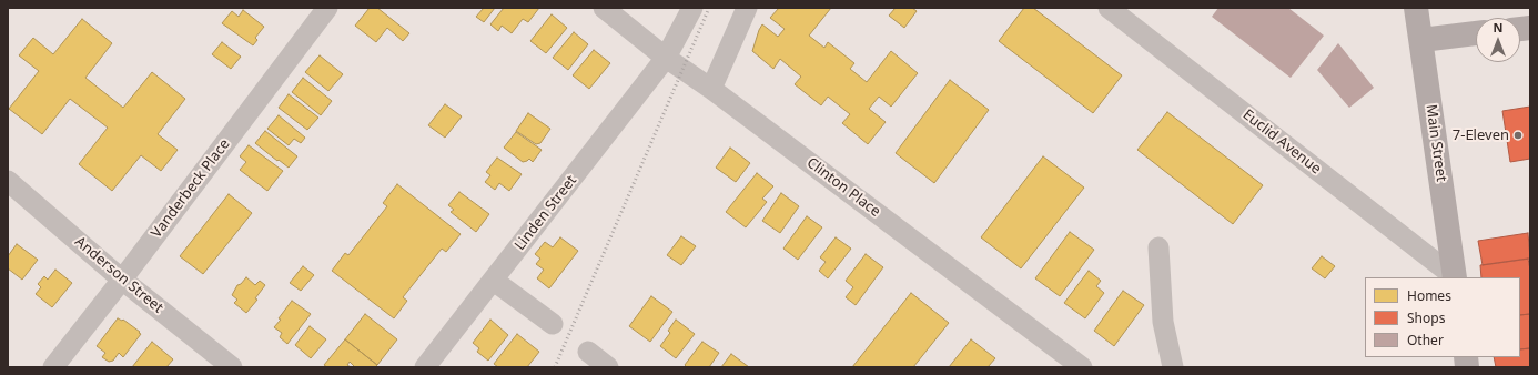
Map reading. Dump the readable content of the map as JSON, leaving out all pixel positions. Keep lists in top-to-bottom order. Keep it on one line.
{"streets":{"main road":["Main Street"],"street":["Euclid Avenue","Clinton Place","Vanderbeck Place","Linden Street","Anderson Street"]},"crossings":[["Euclid Avenue","Main Street"],["Clinton Place","Linden Street"],["Vanderbeck Place","Anderson Street"]],"places":["7-Eleven"],"legend":["Homes","Shops","Other"],"north":"top"}
